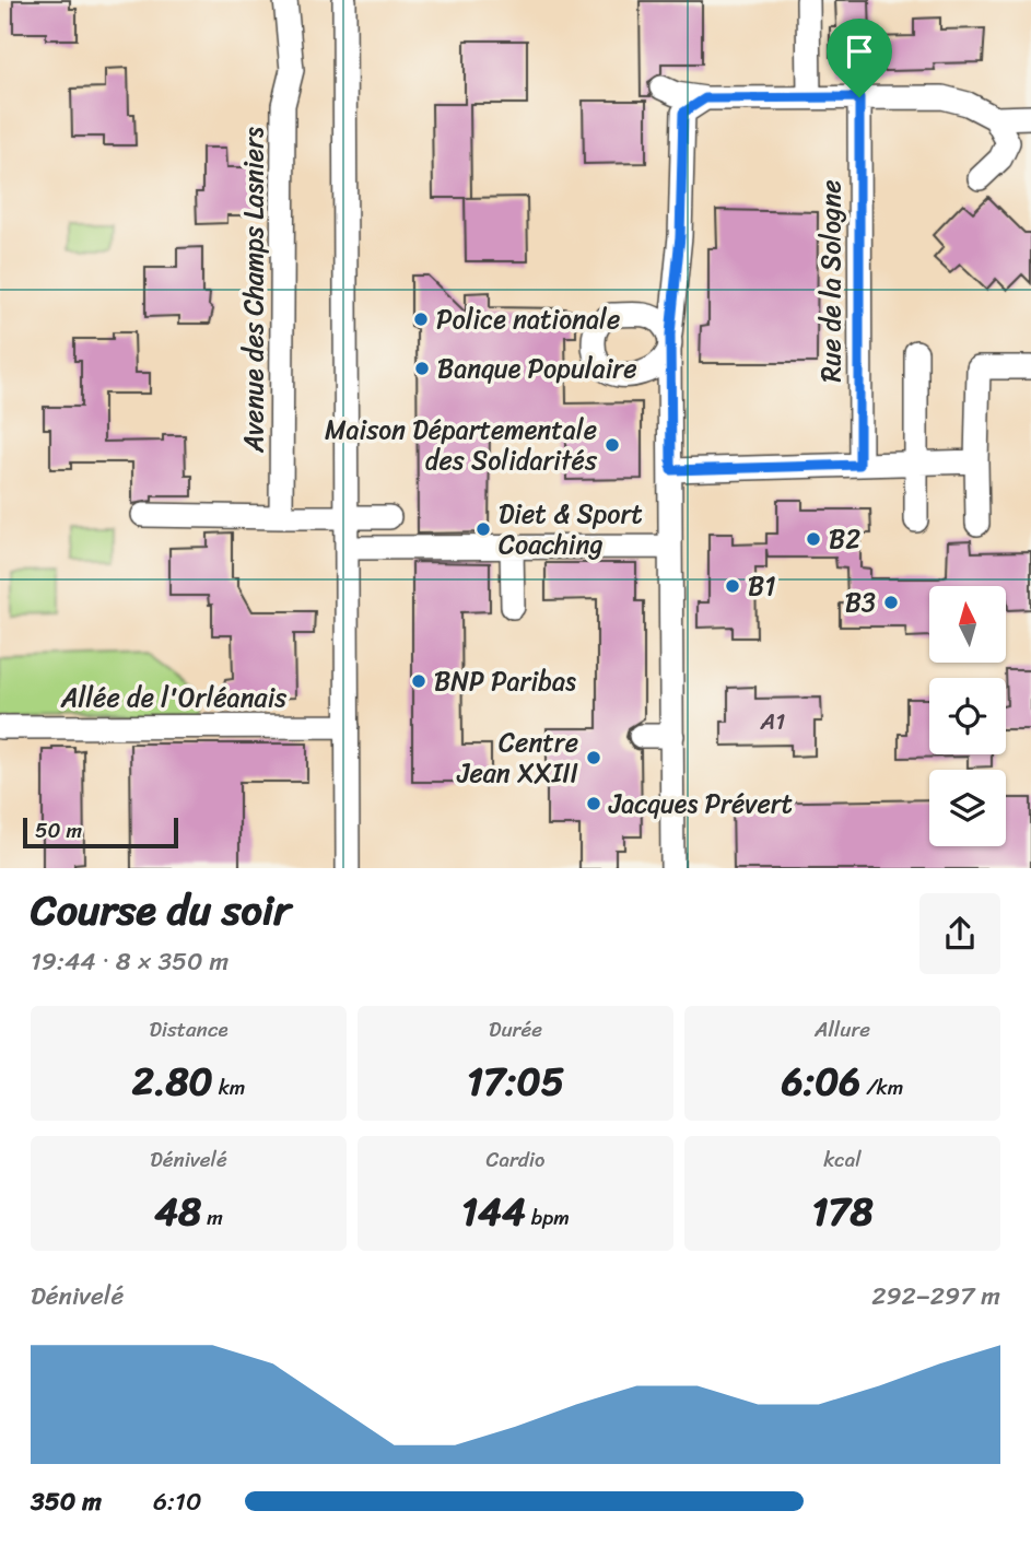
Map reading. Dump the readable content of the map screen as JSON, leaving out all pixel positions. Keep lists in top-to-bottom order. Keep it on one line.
{"streets":{"street":["Rue de la Sologne","Avenue des Champs Lasniers","Allée de l'Orléanais"]},"places":["Police nationale","Banque Populaire","Maison Départementale des Solidarités","Diet & Sport Coaching","B2","B1","B3","BNP Paribas","Centre Jean XXIII","Jacques Prévert"],"house_numbers":["A1"],"scale_bar":"50 m","north":"top","page":{"scale":"50 m","heading":["Course du soir","19:44 · 8 × 350 m"],"stats":[["Distance","2.80 km"],["Durée","17:05"],["Allure","6:06 /km"],["Dénivelé","48 m"],["Cardio","144 bpm"],["kcal","178"]],"chart":["Dénivelé","292–297 m"],"list":[{"name":"350 m","note":"6:10"}]}}
